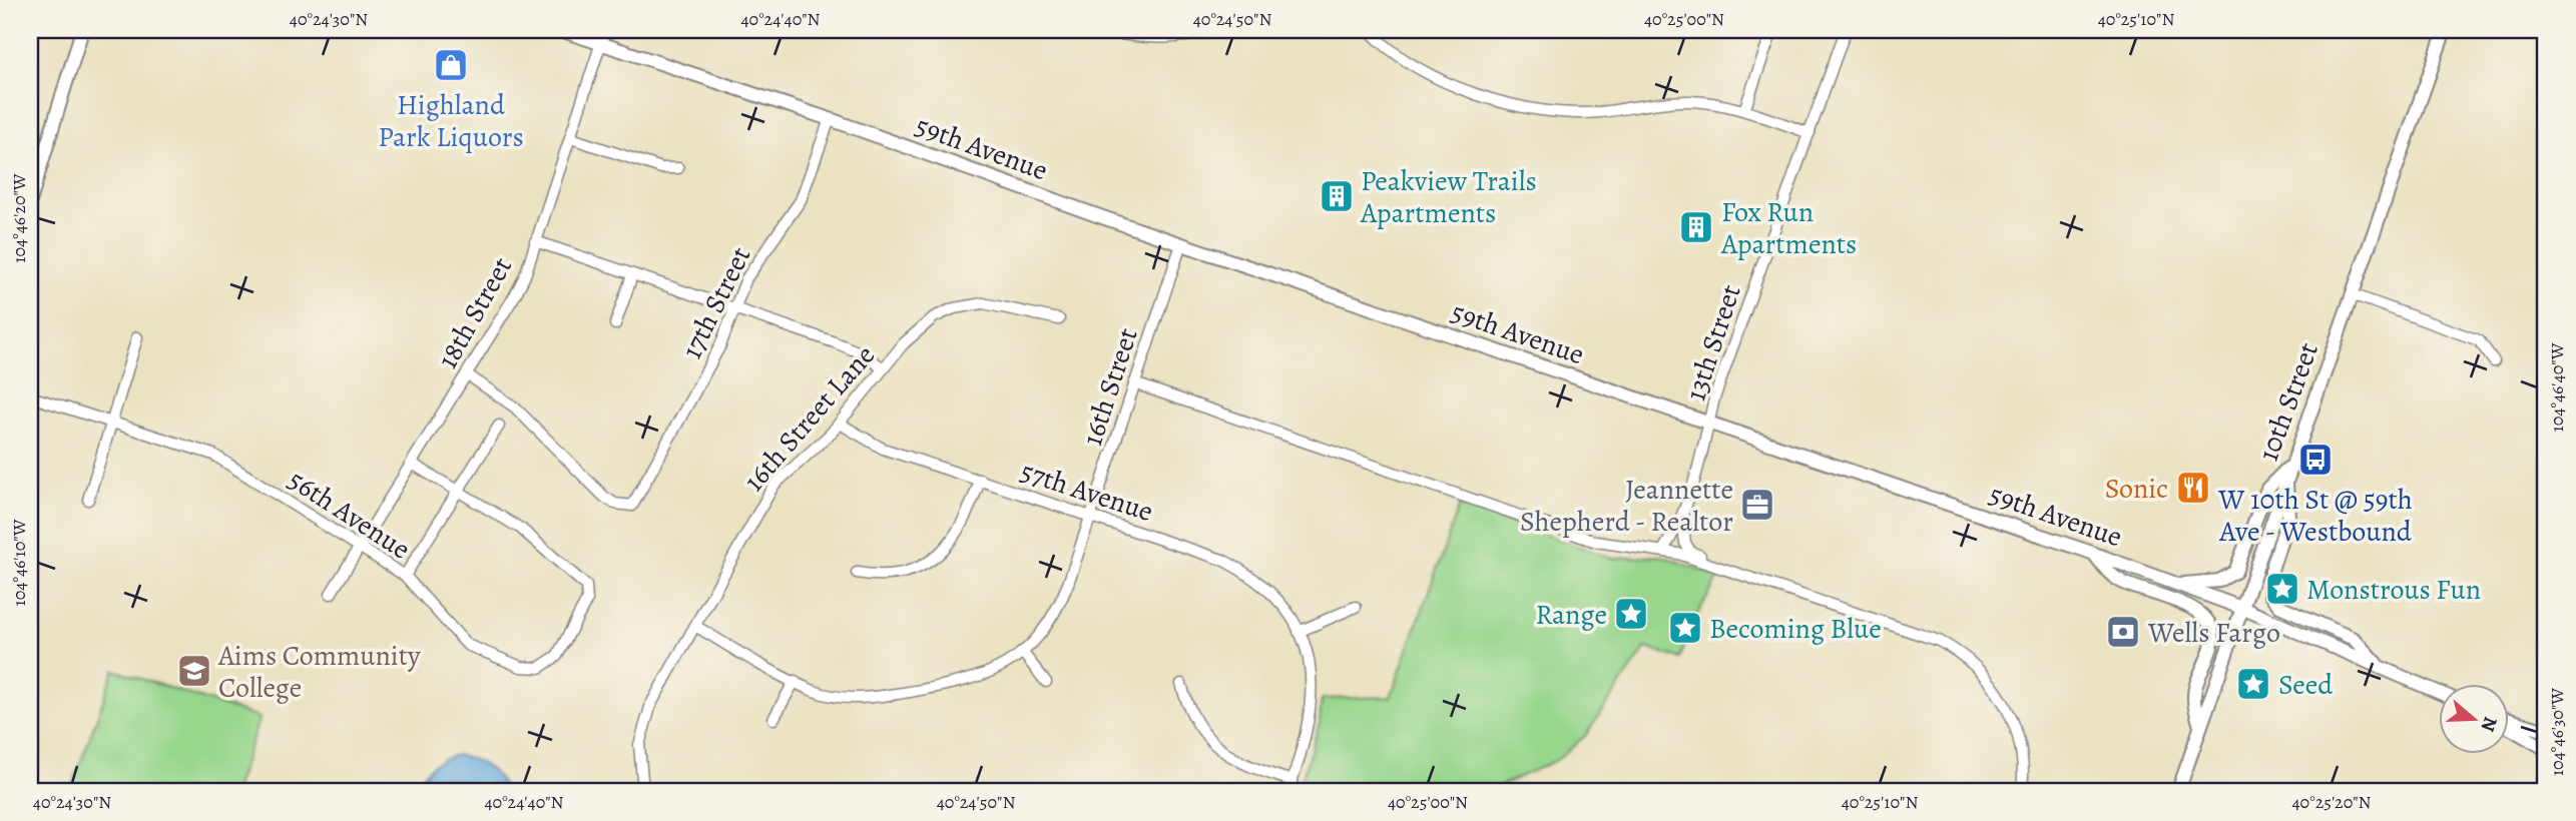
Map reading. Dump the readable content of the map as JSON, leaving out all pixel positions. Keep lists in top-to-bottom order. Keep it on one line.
{"streets":{"main road":["59th Avenue","10th Street"],"street":["17th Street","18th Street","13th Street","16th Street","16th Street Lane","57th Avenue","56th Avenue"]},"crossings":[["59th Avenue","17th Street"],["59th Avenue","18th Street"],["59th Avenue","13th Street"],["59th Avenue","16th Street"],["59th Avenue","10th Street"],["17th Street","18th Street"],["18th Street","56th Avenue"],["16th Street","16th Street Lane"],["16th Street","57th Avenue"],["16th Street Lane","57th Avenue"]],"places":{"shop":["Highland Park Liquors"],"building":["Peakview Trails Apartments","Fox Run Apartments"],"bus stop":["W 10th St @ 59th Ave - Westbound"],"restaurant":["Sonic"],"office":["Jeannette Shepherd - Realtor"],"place":["Monstrous Fun","Range","Becoming Blue","Seed"],"bank":["Wells Fargo"],"school or university":["Aims Community College"]},"north":"right","coordinates":["40°24'30\"N","40°24'40\"N","40°24'50\"N","40°25'00\"N","40°25'10\"N","104°46'20\"W","104°46'40\"W","104°46'10\"W","104°46'30\"W","40°25'20\"N"]}
